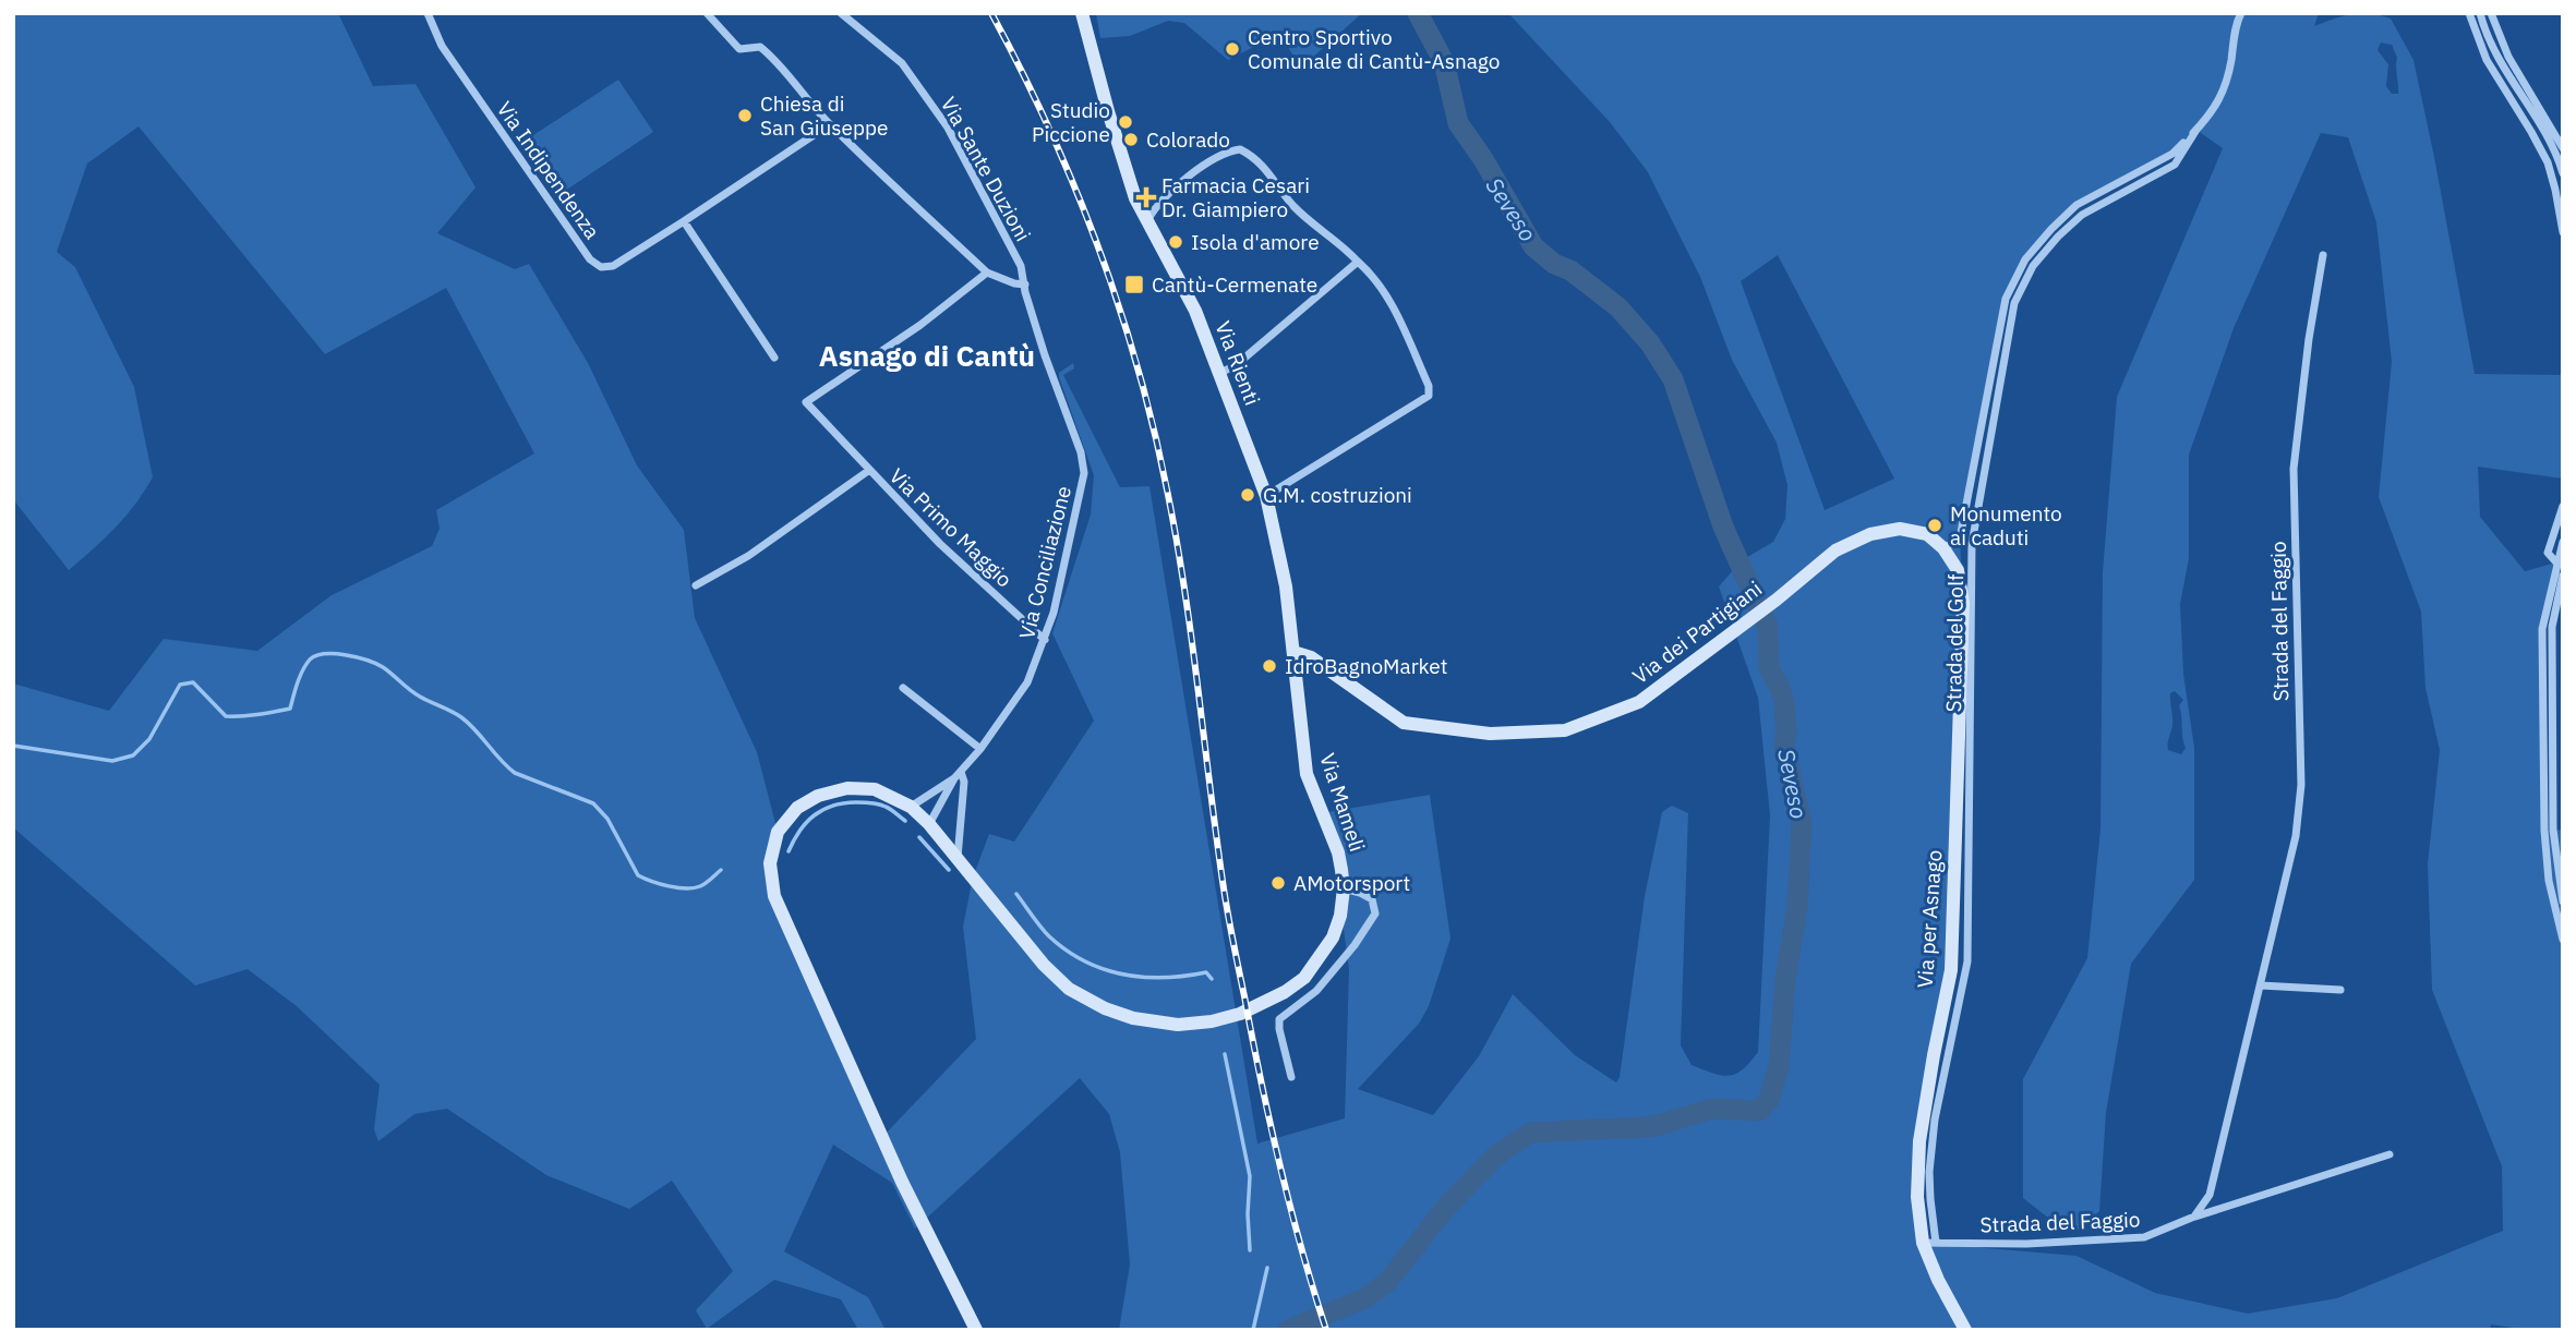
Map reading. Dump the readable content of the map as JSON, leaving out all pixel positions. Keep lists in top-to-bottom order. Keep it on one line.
{"streets":{"main road":["Via Rienti","Via dei Partigiani","Via Mameli","Via per Asnago"],"street":["Via Sante Duzioni","Via Indipendenza","Via Primo Maggio","Via Conciliazione","Strada del Faggio","Strada del Golf"]},"crossings":[["Via Sante Duzioni","Via Conciliazione"],["Via Rienti","Via dei Partigiani"],["Via Rienti","Via Mameli"],["Via Primo Maggio","Via Conciliazione"],["Strada del Faggio","Strada del Golf"],["Strada del Faggio","Via per Asnago"],["Via dei Partigiani","Strada del Golf"],["Via dei Partigiani","Via Mameli"],["Via dei Partigiani","Via per Asnago"],["Strada del Golf","Via per Asnago"]],"districts":["Asnago di Cantù"],"water":["Seveso"],"places":{"other":["Centro Sportivo Comunale di Cantù-Asnago","Chiesa di San Giuseppe","Studio Piccione","Colorado","Isola d'amore","G.M. costruzioni","Monumento ai caduti","IdroBagnoMarket","AMotorsport"],"health":["Farmacia Cesari Dr. Giampiero"],"transit":["Cantù-Cermenate"]}}
